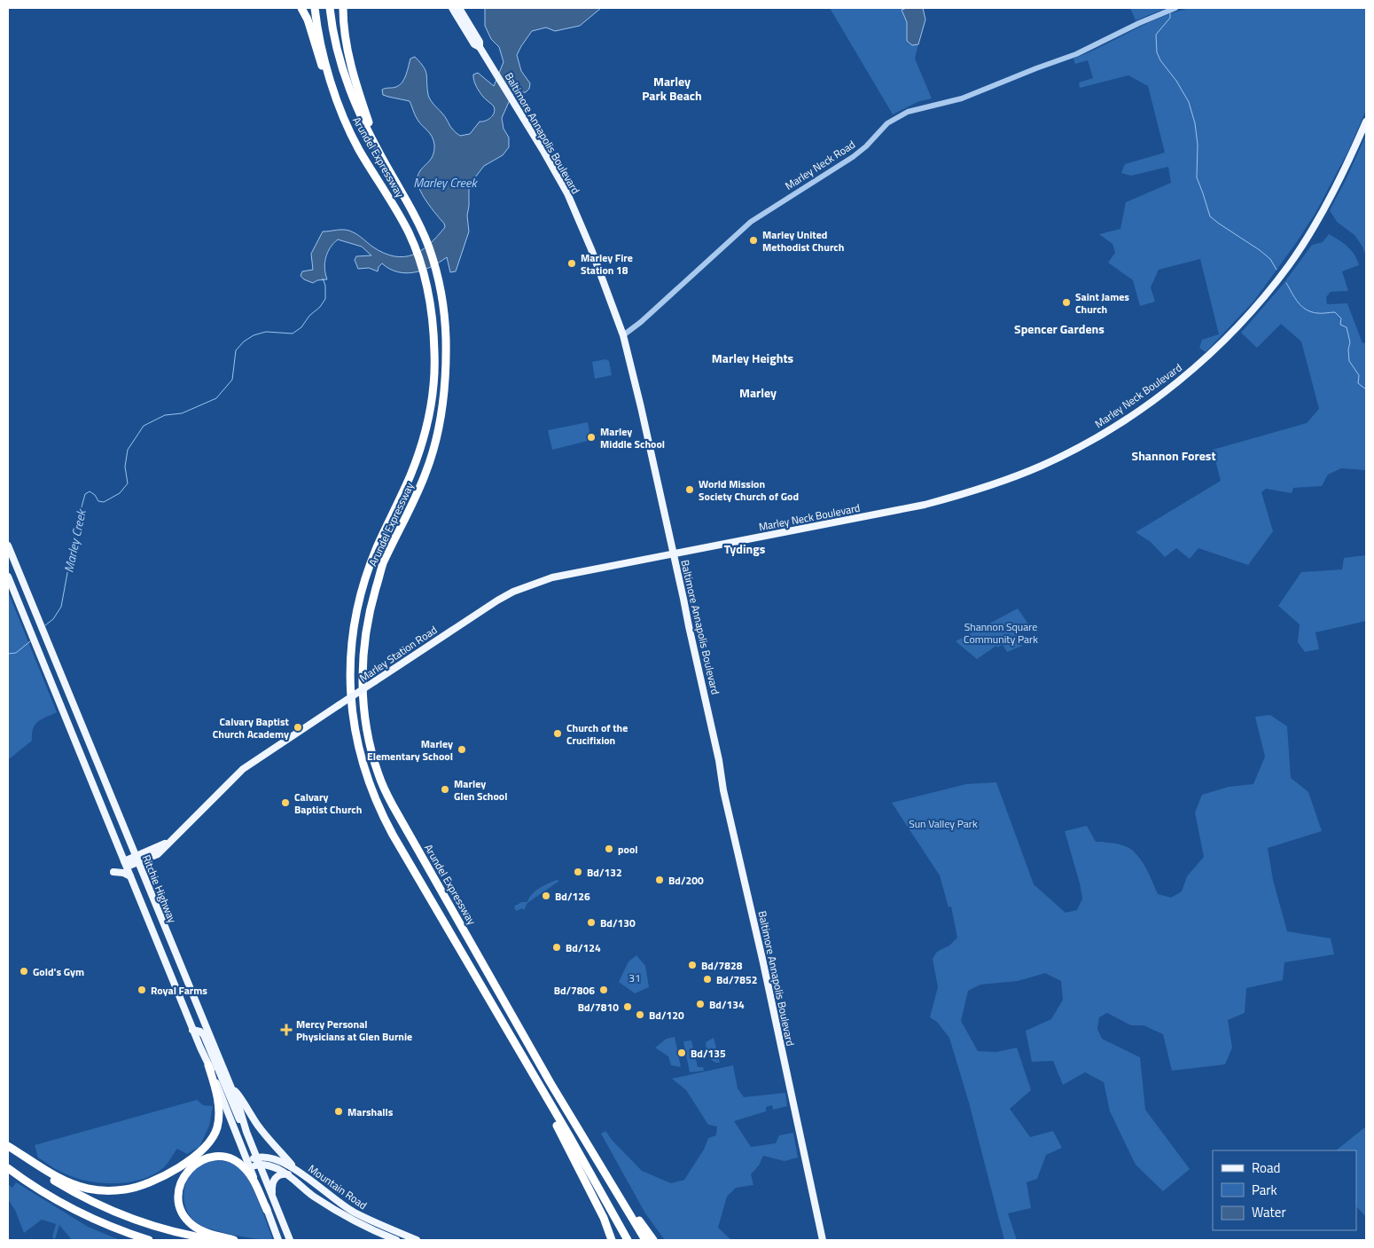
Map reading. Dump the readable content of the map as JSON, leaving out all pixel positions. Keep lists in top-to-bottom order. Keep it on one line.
{"streets":{"highway":["Arundel Expressway"],"main road":["Baltimore Annapolis Boulevard","Marley Neck Boulevard","Marley Station Road","Ritchie Highway","Mountain Road"],"street":["Marley Neck Road"]},"crossings":[["Baltimore Annapolis Boulevard","Marley Neck Road"],["Baltimore Annapolis Boulevard","Marley Neck Boulevard"],["Baltimore Annapolis Boulevard","Marley Station Road"],["Marley Neck Boulevard","Marley Station Road"],["Marley Station Road","Ritchie Highway"],["Ritchie Highway","Mountain Road"]],"districts":["Marley Park Beach","Spencer Gardens","Marley Heights","Marley","Shannon Forest","Tydings"],"water":["Marley Creek"],"parks":["Shannon Square Community Park","Sun Valley Park","31"],"places":{"other":["Marley United Methodist Church","Marley Fire Station 18","Saint James Church","Marley Middle School","World Mission Society Church of God","Calvary Baptist Church Academy","Church of the Crucifixion","Marley Elementary School","Marley Glen School","Calvary Baptist Church","pool","Bd/132","Bd/200","Bd/126","Bd/130","Bd/124","Bd/7828","Gold's Gym","Bd/7852","Royal Farms","Bd/7806","Bd/134","Bd/7810","Bd/120","Bd/135","Marshalls"],"health":["Mercy Personal Physicians at Glen Burnie"]},"legend":["Road","Park","Water"]}
